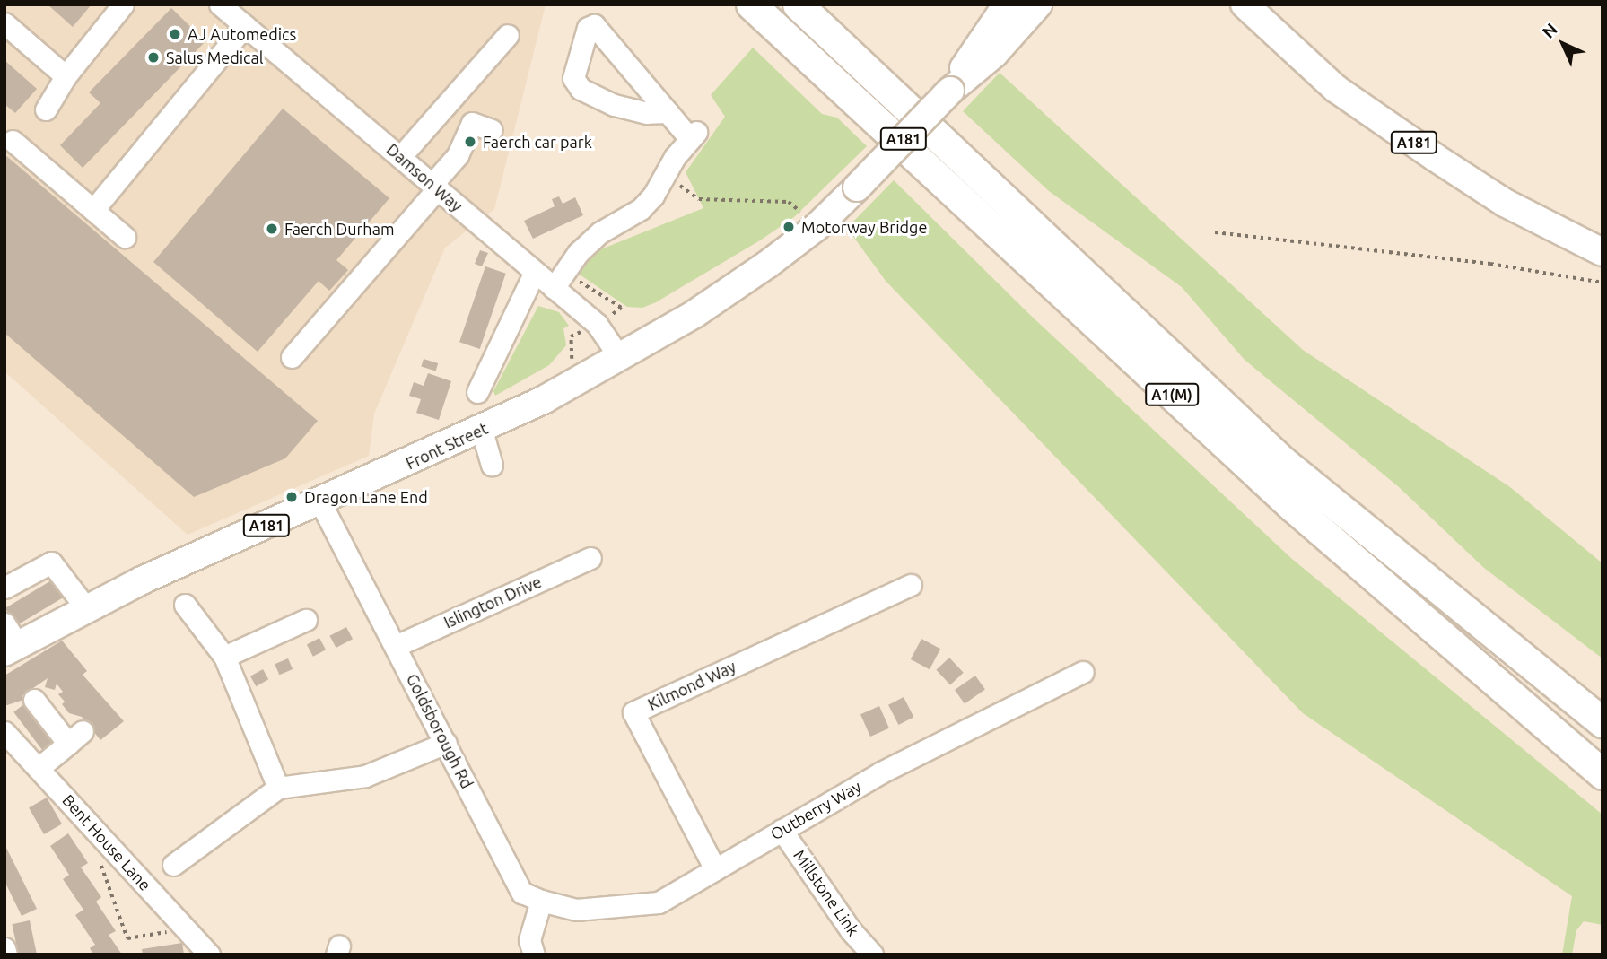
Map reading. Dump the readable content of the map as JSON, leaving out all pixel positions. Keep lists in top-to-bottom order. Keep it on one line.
{"streets":{"highway":["A1(M)"],"main road":["A181","Front Street"],"street":["Damson Way","Islington Drive","Kilmond Way","Goldsborough Rd","Outberry Way","Bent House Lane","Millstone Link"]},"crossings":[["A181","Front Street"],["Damson Way","Front Street"],["Front Street","Goldsborough Rd"],["Islington Drive","Goldsborough Rd"],["Kilmond Way","Outberry Way"],["Goldsborough Rd","Outberry Way"],["Outberry Way","Millstone Link"]],"places":["AJ Automedics","Salus Medical","Faerch car park","Motorway Bridge","Faerch Durham","Dragon Lane End"],"north":"top left"}
